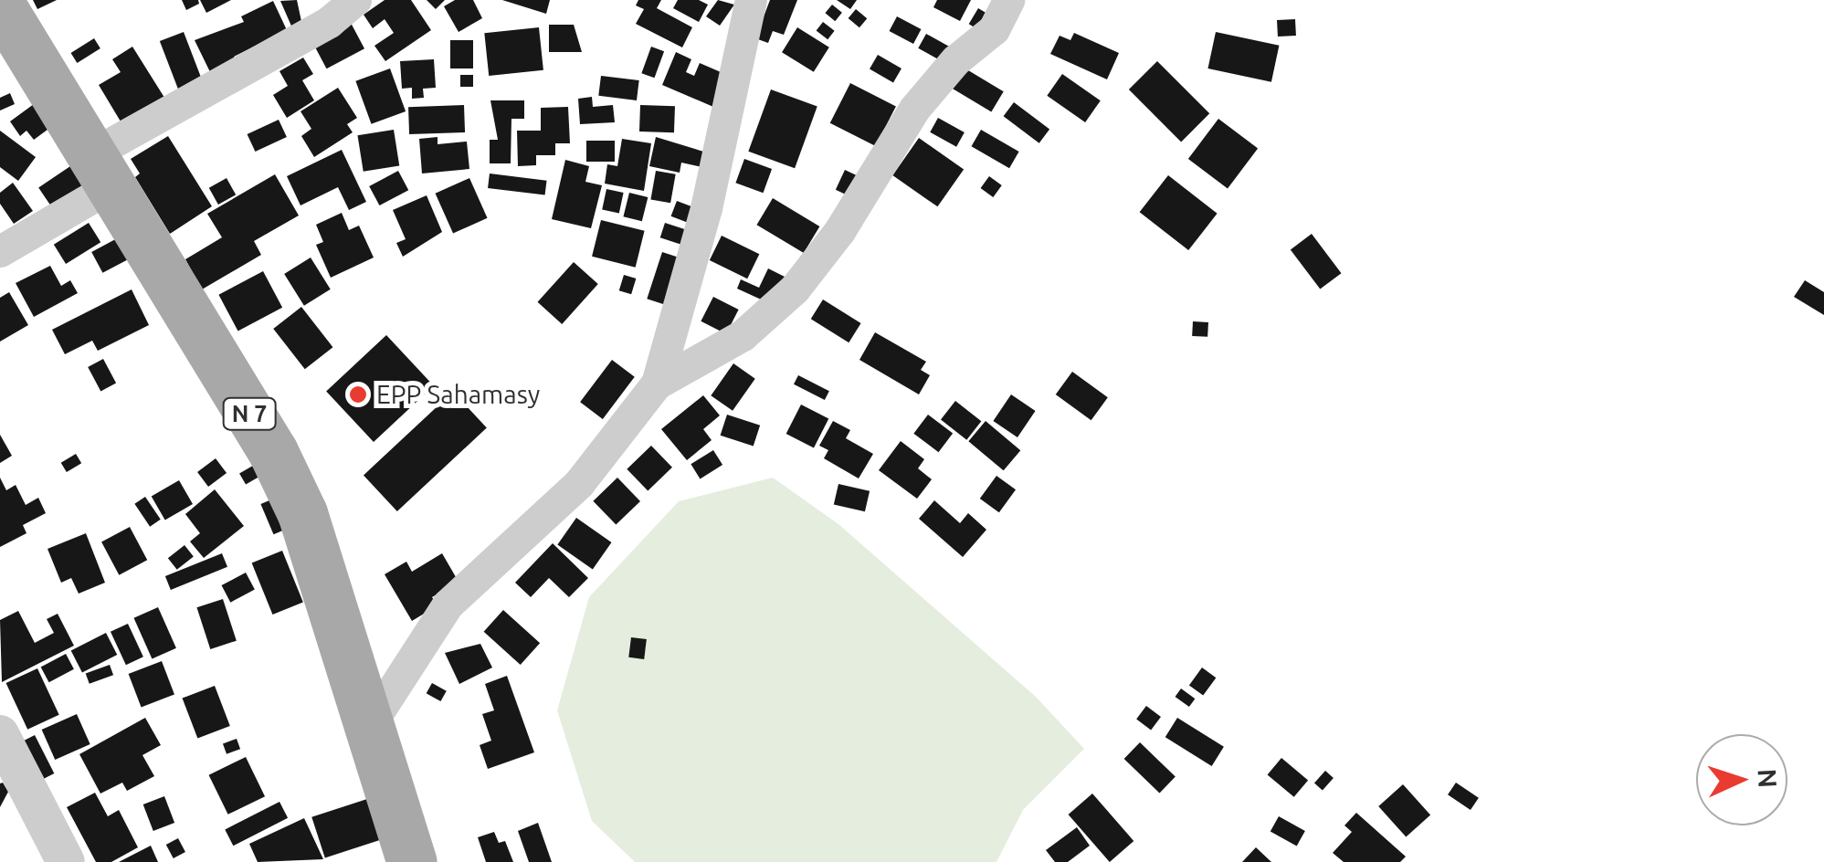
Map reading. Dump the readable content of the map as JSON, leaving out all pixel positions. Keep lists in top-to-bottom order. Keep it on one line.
{"streets":{"main road":["N 7"]},"places":["EPP Sahamasy"],"north":"right"}
